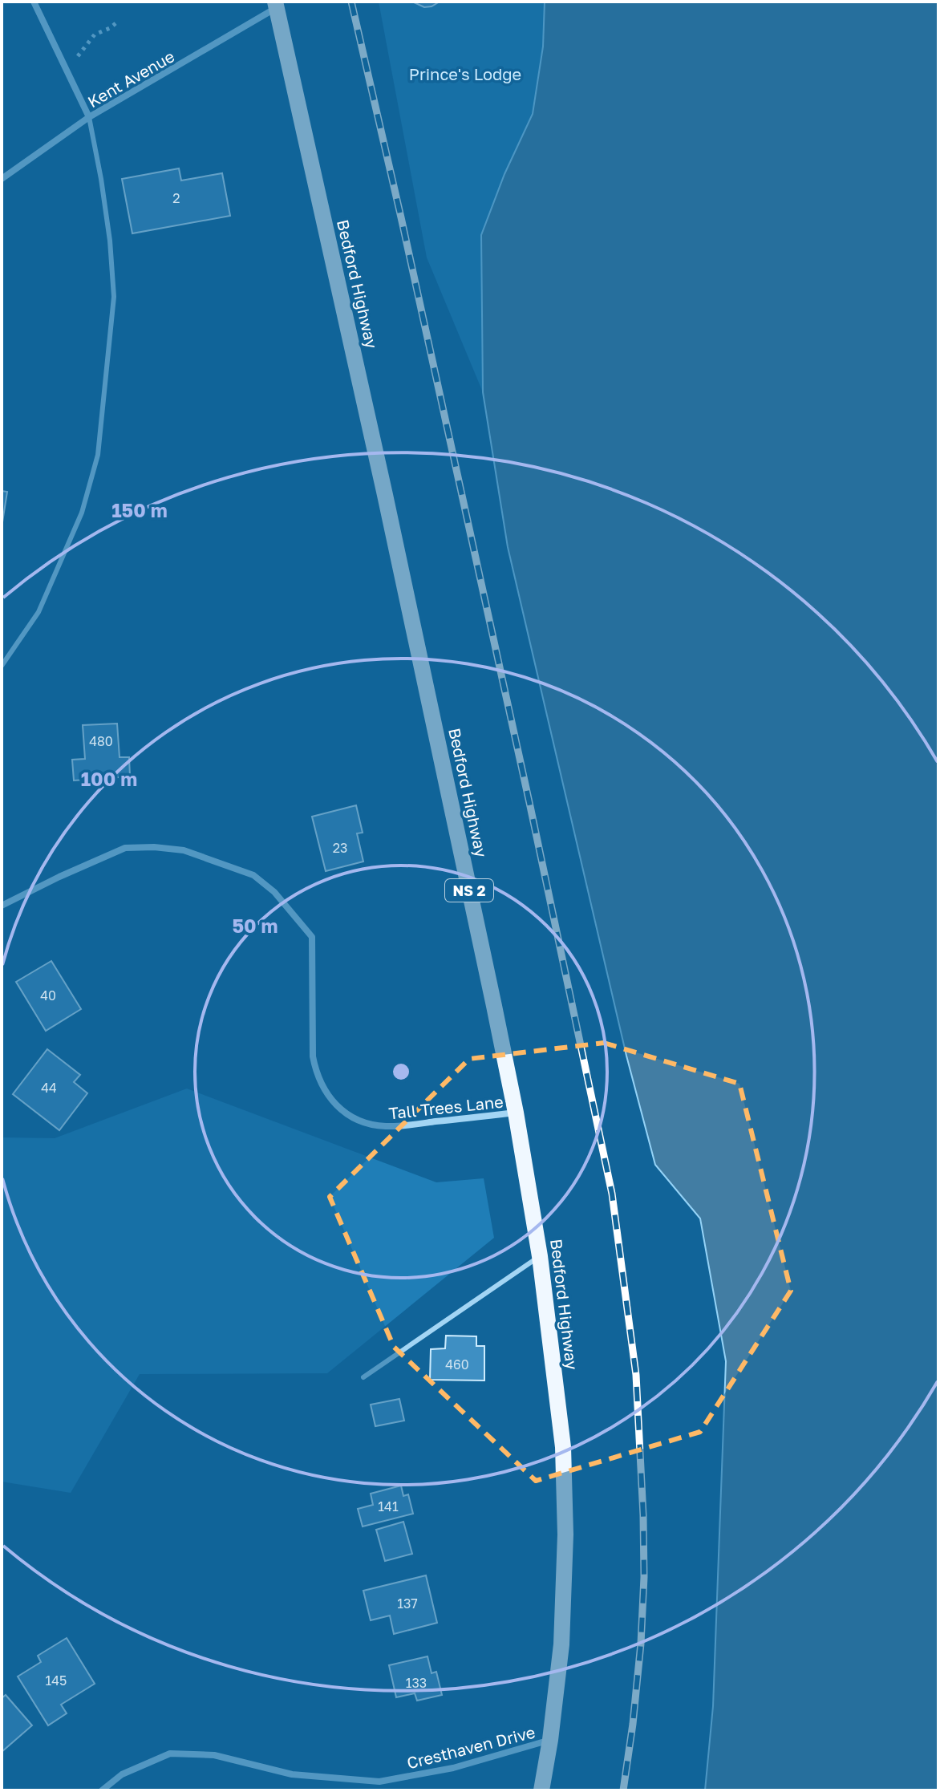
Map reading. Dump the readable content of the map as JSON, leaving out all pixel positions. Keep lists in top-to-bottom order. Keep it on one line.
{"streets":{"main road":["Bedford Highway","NS 2"],"street":["Kent Avenue","Tall Trees Lane","Cresthaven Drive"]},"crossings":[["Kent Avenue","Bedford Highway"],["Bedford Highway","Tall Trees Lane"],["Bedford Highway","Cresthaven Drive"]],"parks":["Prince's Lodge"],"house_numbers":["2","480","23","40","44","460","141","137","145","133"],"rings":["150 m","100 m","50 m"]}
